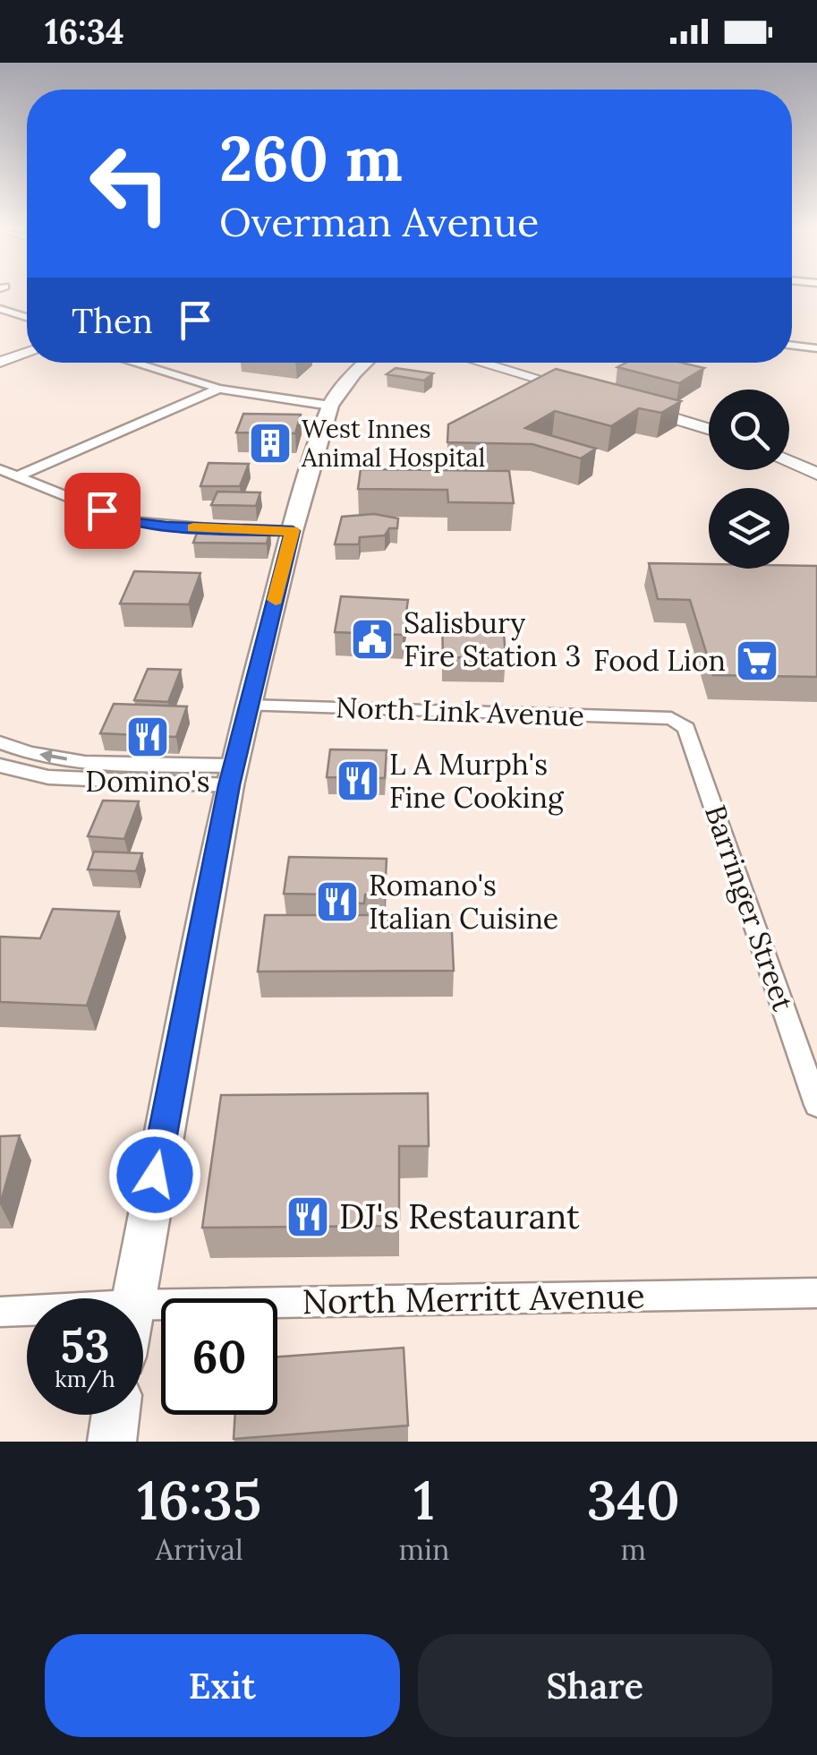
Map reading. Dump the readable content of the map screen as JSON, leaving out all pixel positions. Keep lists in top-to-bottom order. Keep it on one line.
{"streets":{"street":["North Link Avenue","Barringer Street","North Merritt Avenue"]},"crossings":[["North Link Avenue","Barringer Street"]],"places":{"building":["West Innes Animal Hospital"],"public building":["Salisbury Fire Station 3"],"supermarket":["Food Lion"],"restaurant":["Domino's","L A Murph's Fine Cooking","Romano's Italian Cuisine","DJ's Restaurant"]},"page":{"status":"16:34","turn":["260 m","Overman Avenue"],"then":"Then","speed":"53 km/h","limit":"60","eta":["16:35","Arrival","1","min","340","m"],"buttons":["Exit","Share"]}}
